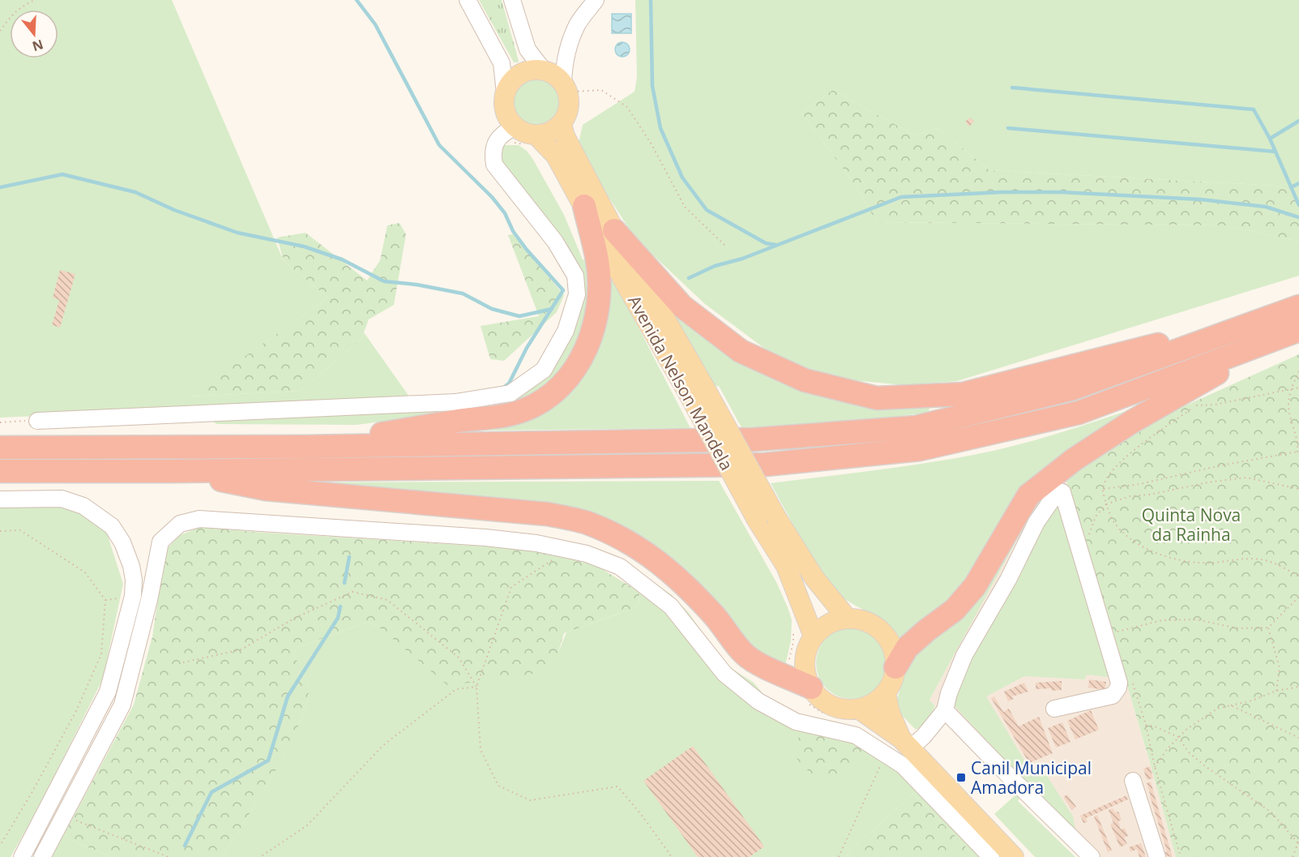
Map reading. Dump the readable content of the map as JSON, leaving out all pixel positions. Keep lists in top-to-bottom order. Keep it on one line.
{"streets":{"main road":["Avenida Nelson Mandela"]},"parks":["Quinta Nova da Rainha"],"places":{"transit":["Canil Municipal Amadora"]},"north":"bottom"}
